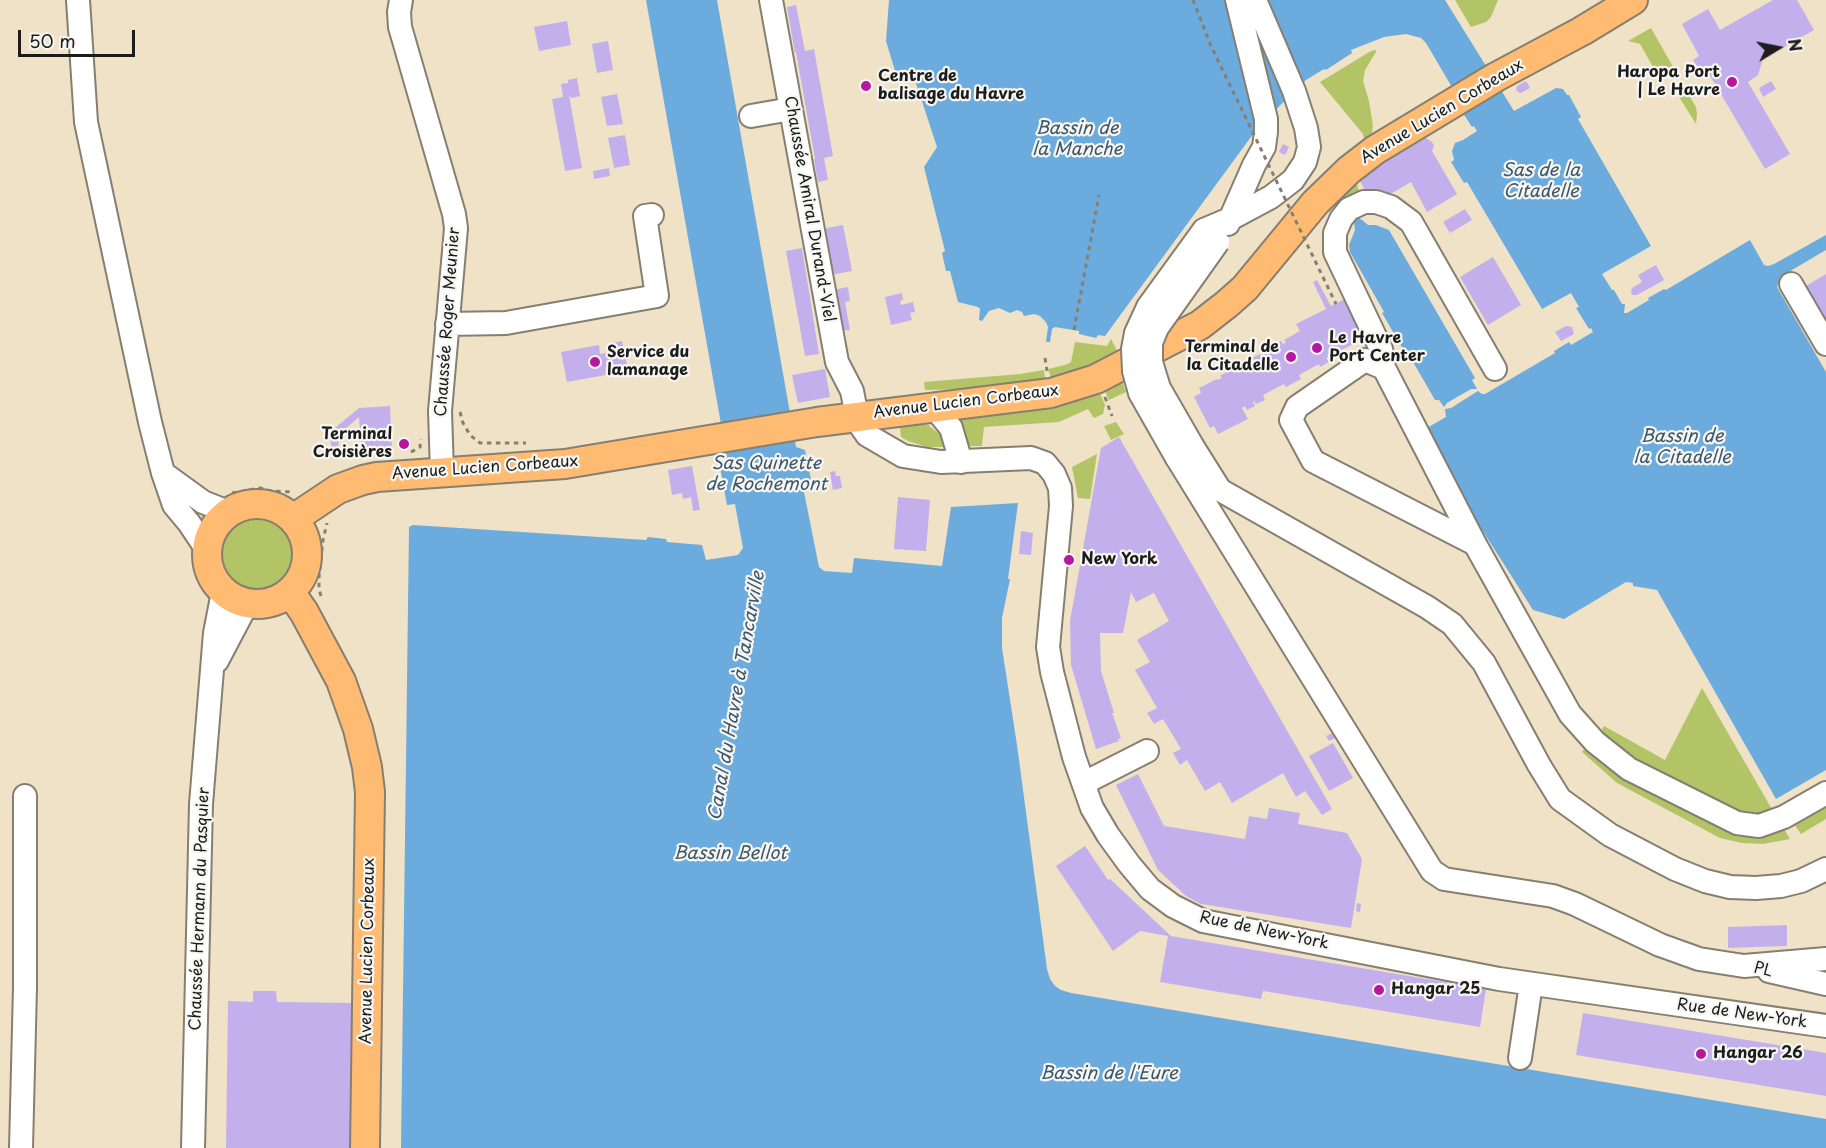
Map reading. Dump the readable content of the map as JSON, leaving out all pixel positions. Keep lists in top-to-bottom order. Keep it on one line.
{"streets":{"main road":["Avenue Lucien Corbeaux"],"street":["Chaussée Amiral Durand-Viel","Chaussée Roger Meunier","Chaussée Hermann du Pasquier","Rue de New-York","PL"]},"crossings":[["Avenue Lucien Corbeaux","Chaussée Amiral Durand-Viel"],["Avenue Lucien Corbeaux","Chaussée Roger Meunier"],["Avenue Lucien Corbeaux","Chaussée Hermann du Pasquier"],["Avenue Lucien Corbeaux","Rue de New-York"],["Chaussée Amiral Durand-Viel","Rue de New-York"]],"water":["Bassin de la Manche","Sas de la Citadelle","Bassin de la Citadelle","Sas Quinette de Rochemont","Canal du Havre à Tancarville","Bassin Bellot","Bassin de l'Eure"],"places":["Haropa Port | Le Havre","Centre de balisage du Havre","Le Havre Port Center","Terminal de la Citadelle","Service du lamanage","Terminal Croisières","New York","Hangar 25","Hangar 26"],"scale_bar":"50 m","north":"right"}
